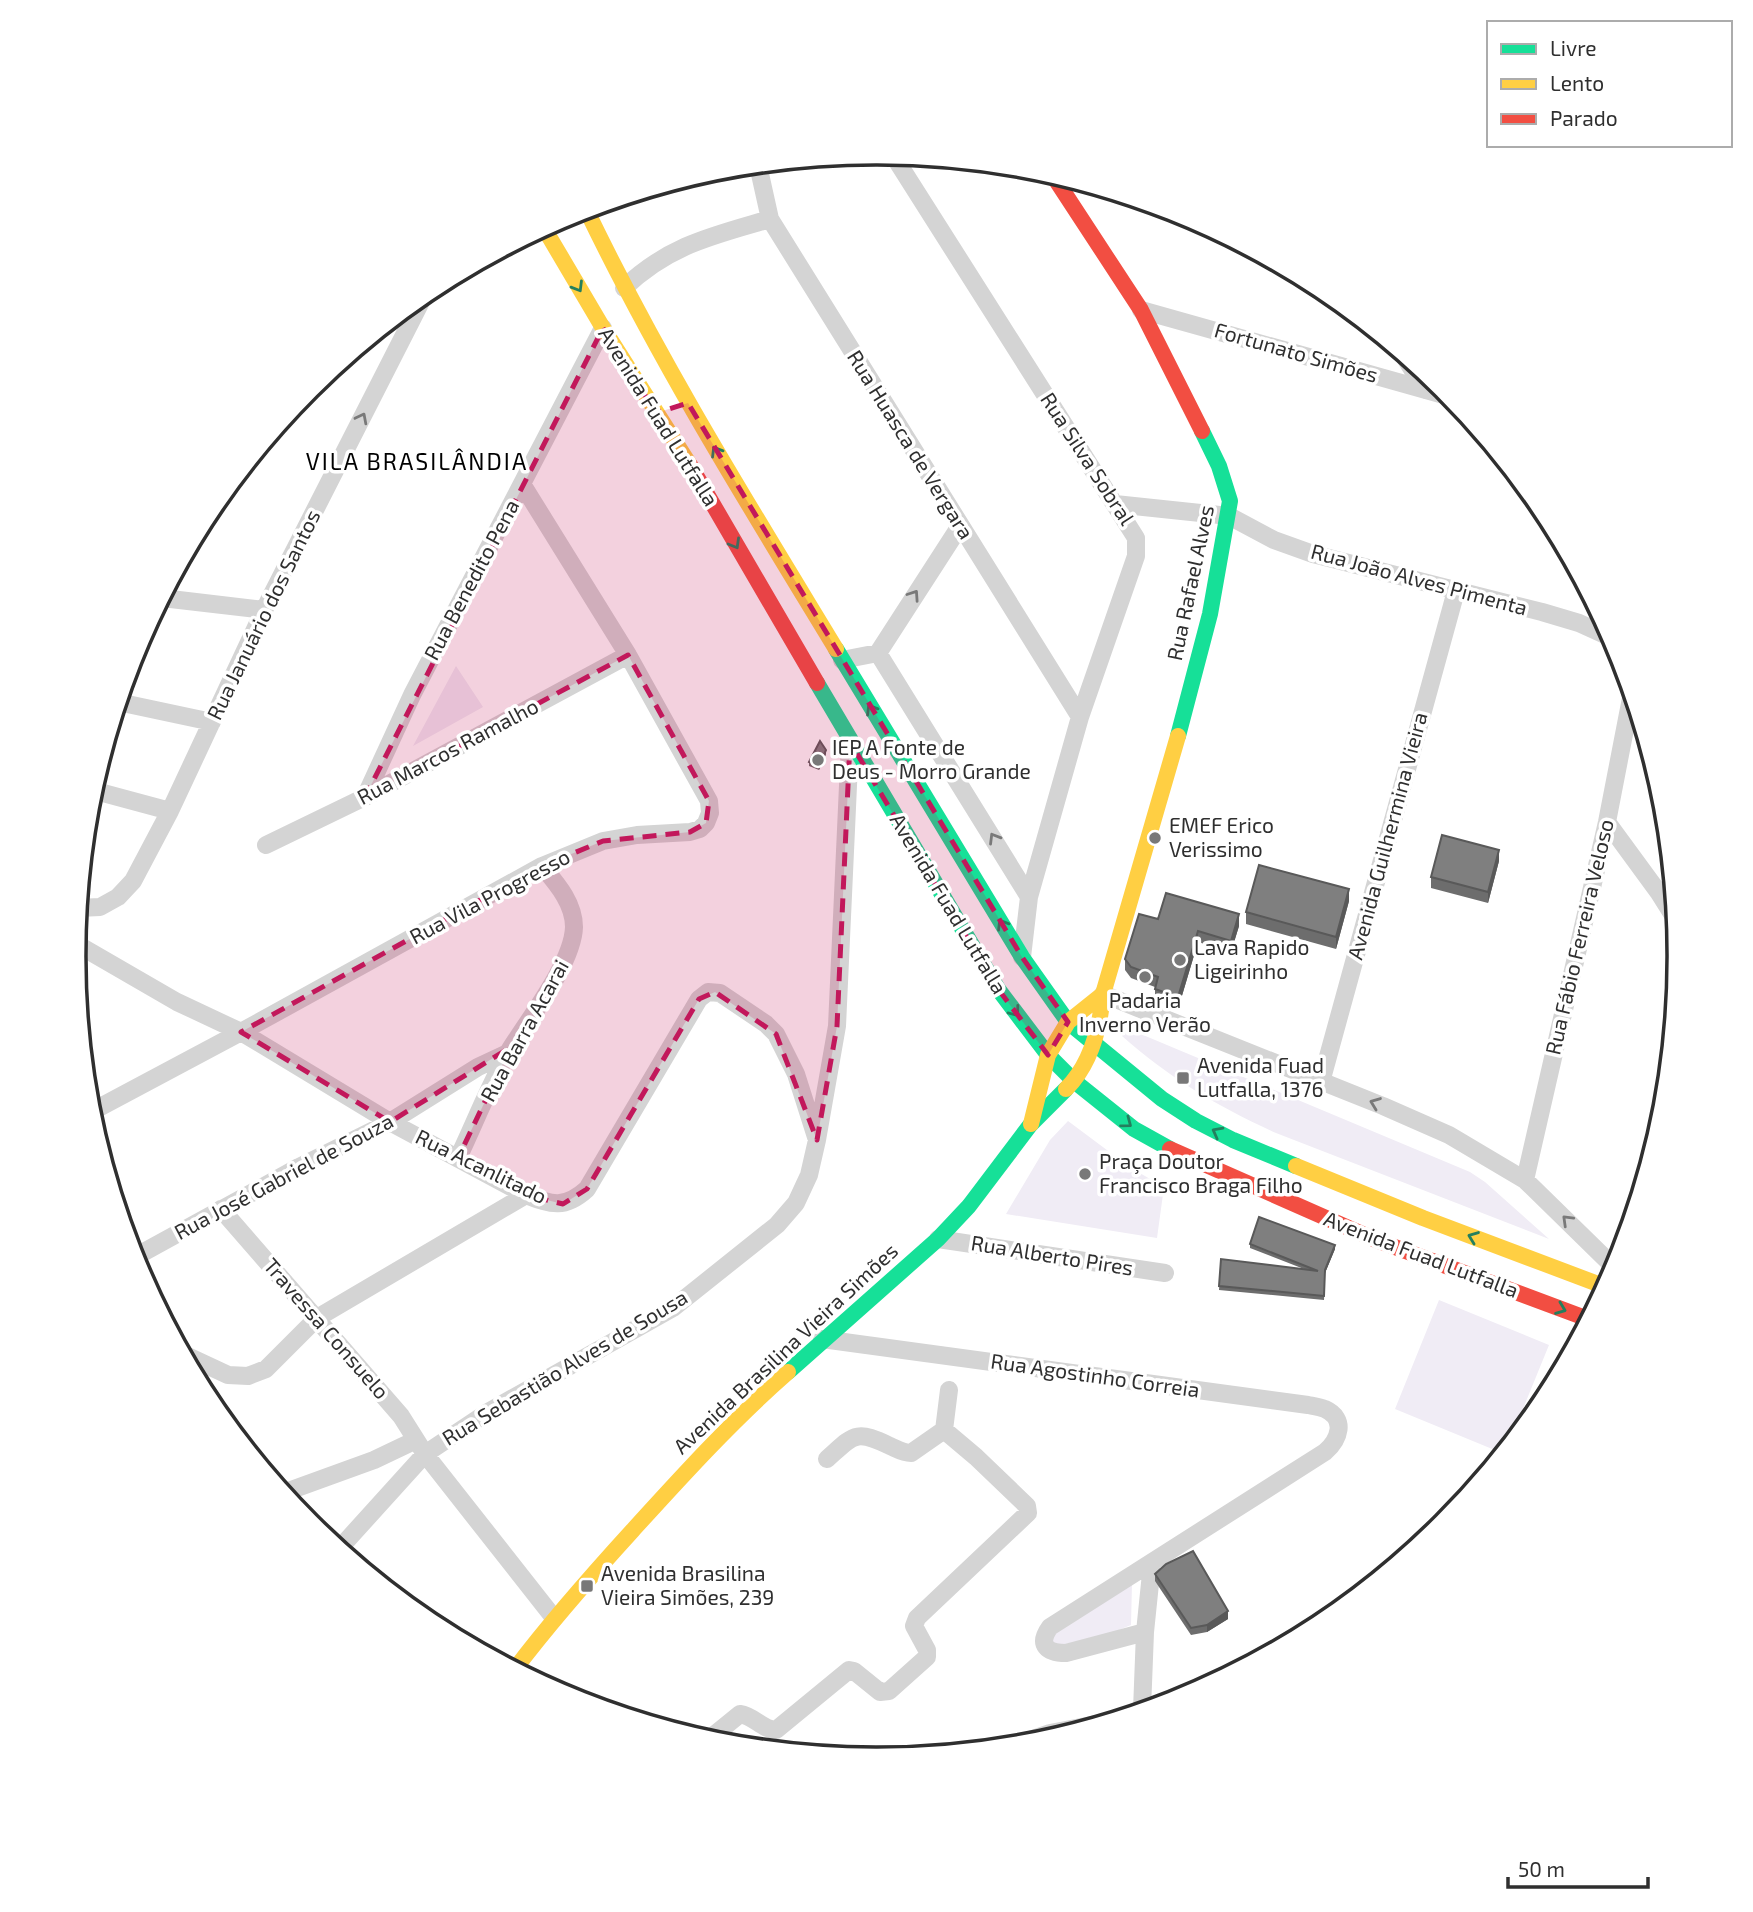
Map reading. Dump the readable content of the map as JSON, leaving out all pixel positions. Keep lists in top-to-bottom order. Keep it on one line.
{"streets":{"main road":["Avenida Fuad Lutfalla","Rua Rafael Alves","Avenida Brasilina Vieira Simões"],"street":["Fortunato Simões","Rua Huasca de Vergara","Rua Silva Sobral","Rua Benedito Pena","Rua João Alves Pimenta","Rua Januário dos Santos","Rua Marcos Ramalho","Avenida Guilhermina Vieira","Rua Vila Progresso","Rua Fábio Ferreira Veloso","Rua Barra Acarai","Rua Acanlitado","Rua José Gabriel de Souza","Rua Alberto Pires","Travessa Consuelo","Rua Sebastião Alves de Sousa","Rua Agostinho Correia"]},"crossings":[["Fortunato Simões","Rua Rafael Alves"],["Avenida Fuad Lutfalla","Rua Silva Sobral"],["Avenida Fuad Lutfalla","Rua Benedito Pena"],["Avenida Fuad Lutfalla","Avenida Brasilina Vieira Simões"],["Avenida Fuad Lutfalla","Rua Sebastião Alves de Sousa"],["Rua Huasca de Vergara","Rua Silva Sobral"],["Rua Benedito Pena","Rua Marcos Ramalho"],["Rua Benedito Pena","Rua Vila Progresso"],["Rua João Alves Pimenta","Rua Rafael Alves"],["Rua João Alves Pimenta","Avenida Guilhermina Vieira"],["Rua Rafael Alves","Avenida Brasilina Vieira Simões"],["Rua Marcos Ramalho","Rua Vila Progresso"],["Rua Vila Progresso","Rua Barra Acarai"],["Rua Vila Progresso","Rua Acanlitado"],["Rua Barra Acarai","Rua Acanlitado"],["Rua Barra Acarai","Rua José Gabriel de Souza"],["Rua Acanlitado","Rua José Gabriel de Souza"],["Rua Acanlitado","Rua Sebastião Alves de Sousa"],["Rua José Gabriel de Souza","Travessa Consuelo"],["Rua Alberto Pires","Avenida Brasilina Vieira Simões"],["Travessa Consuelo","Avenida Brasilina Vieira Simões"],["Travessa Consuelo","Rua Sebastião Alves de Sousa"],["Avenida Brasilina Vieira Simões","Rua Agostinho Correia"]],"one_way":["Rua Januário dos Santos"],"districts":["VILA BRASILÂNDIA"],"places":{"other":["IEP A Fonte de Deus - Morro Grande","EMEF Erico Verissimo","Lava Rapido Ligeirinho","Padaria Inverno Verão","Praça Doutor Francisco Braga Filho"],"transit":["Avenida Fuad Lutfalla, 1376","Avenida Brasilina Vieira Simões, 239"]},"legend":["Livre","Lento","Parado"],"scale_bar":"50 m"}
